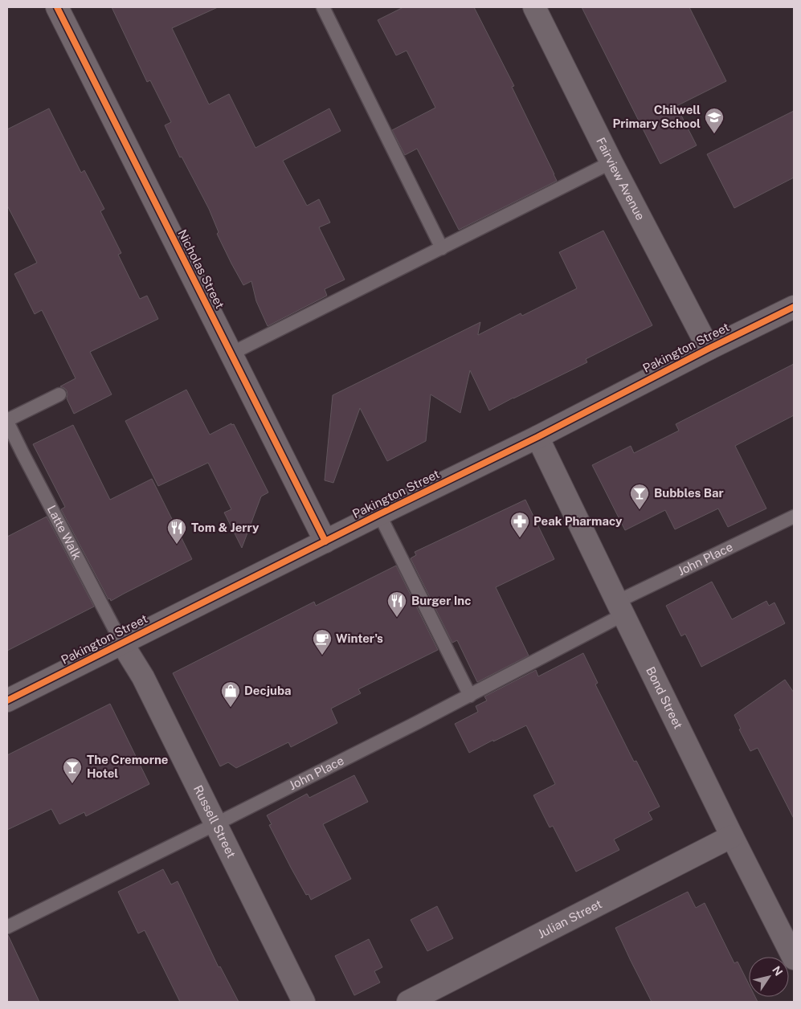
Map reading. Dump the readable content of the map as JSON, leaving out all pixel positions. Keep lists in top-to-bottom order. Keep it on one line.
{"streets":{"street":["Fairview Avenue","Nicholas Street","Pakington Street","Bond Street","Russell Street","Julian Street"],"lane":["Latte Walk","John Place"]},"crossings":[["Fairview Avenue","Pakington Street"],["Nicholas Street","Pakington Street"],["Pakington Street","Latte Walk"],["Pakington Street","Bond Street"],["Pakington Street","Russell Street"],["Latte Walk","Russell Street"],["John Place","Bond Street"],["John Place","Russell Street"],["Bond Street","Julian Street"]],"places":{"school or university":["Chilwell Primary School"],"bar":["Bubbles Bar","The Cremorne Hotel"],"pharmacy":["Peak Pharmacy"],"restaurant":["Tom & Jerry","Burger Inc"],"cafe":["Winter's"],"shop":["Decjuba"]},"north":"top right"}
